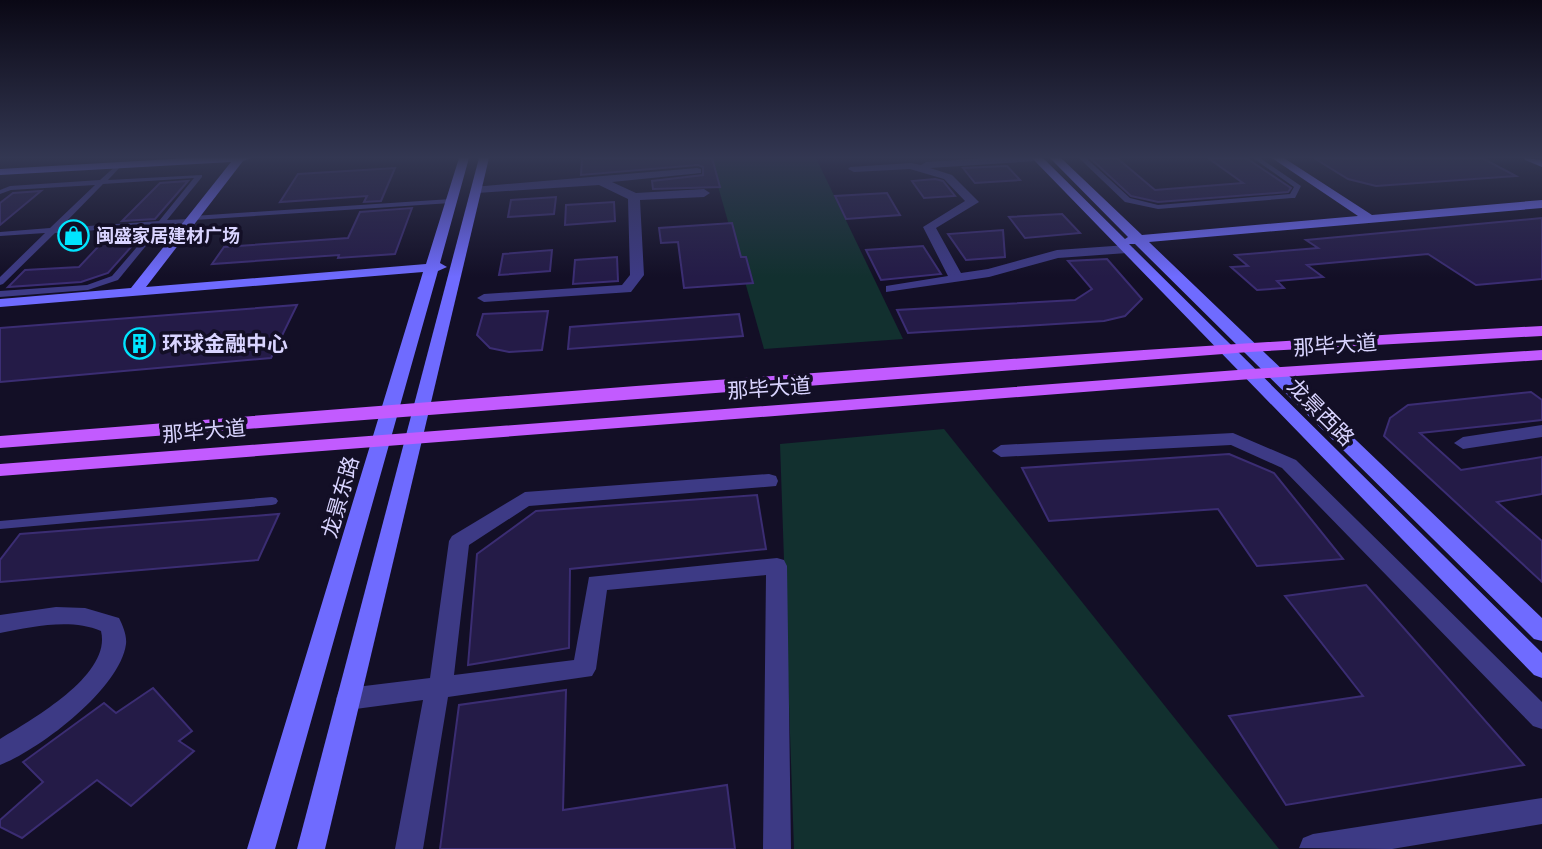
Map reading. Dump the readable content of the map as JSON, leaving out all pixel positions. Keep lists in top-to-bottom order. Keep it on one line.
{"streets":{"main road":["那毕大道","龙景西路","龙景东路"]},"crossings":[["那毕大道","龙景西路"],["那毕大道","龙景东路"]],"places":{"shop":["闽盛家居建材广场"],"building":["环球金融中心"]}}
